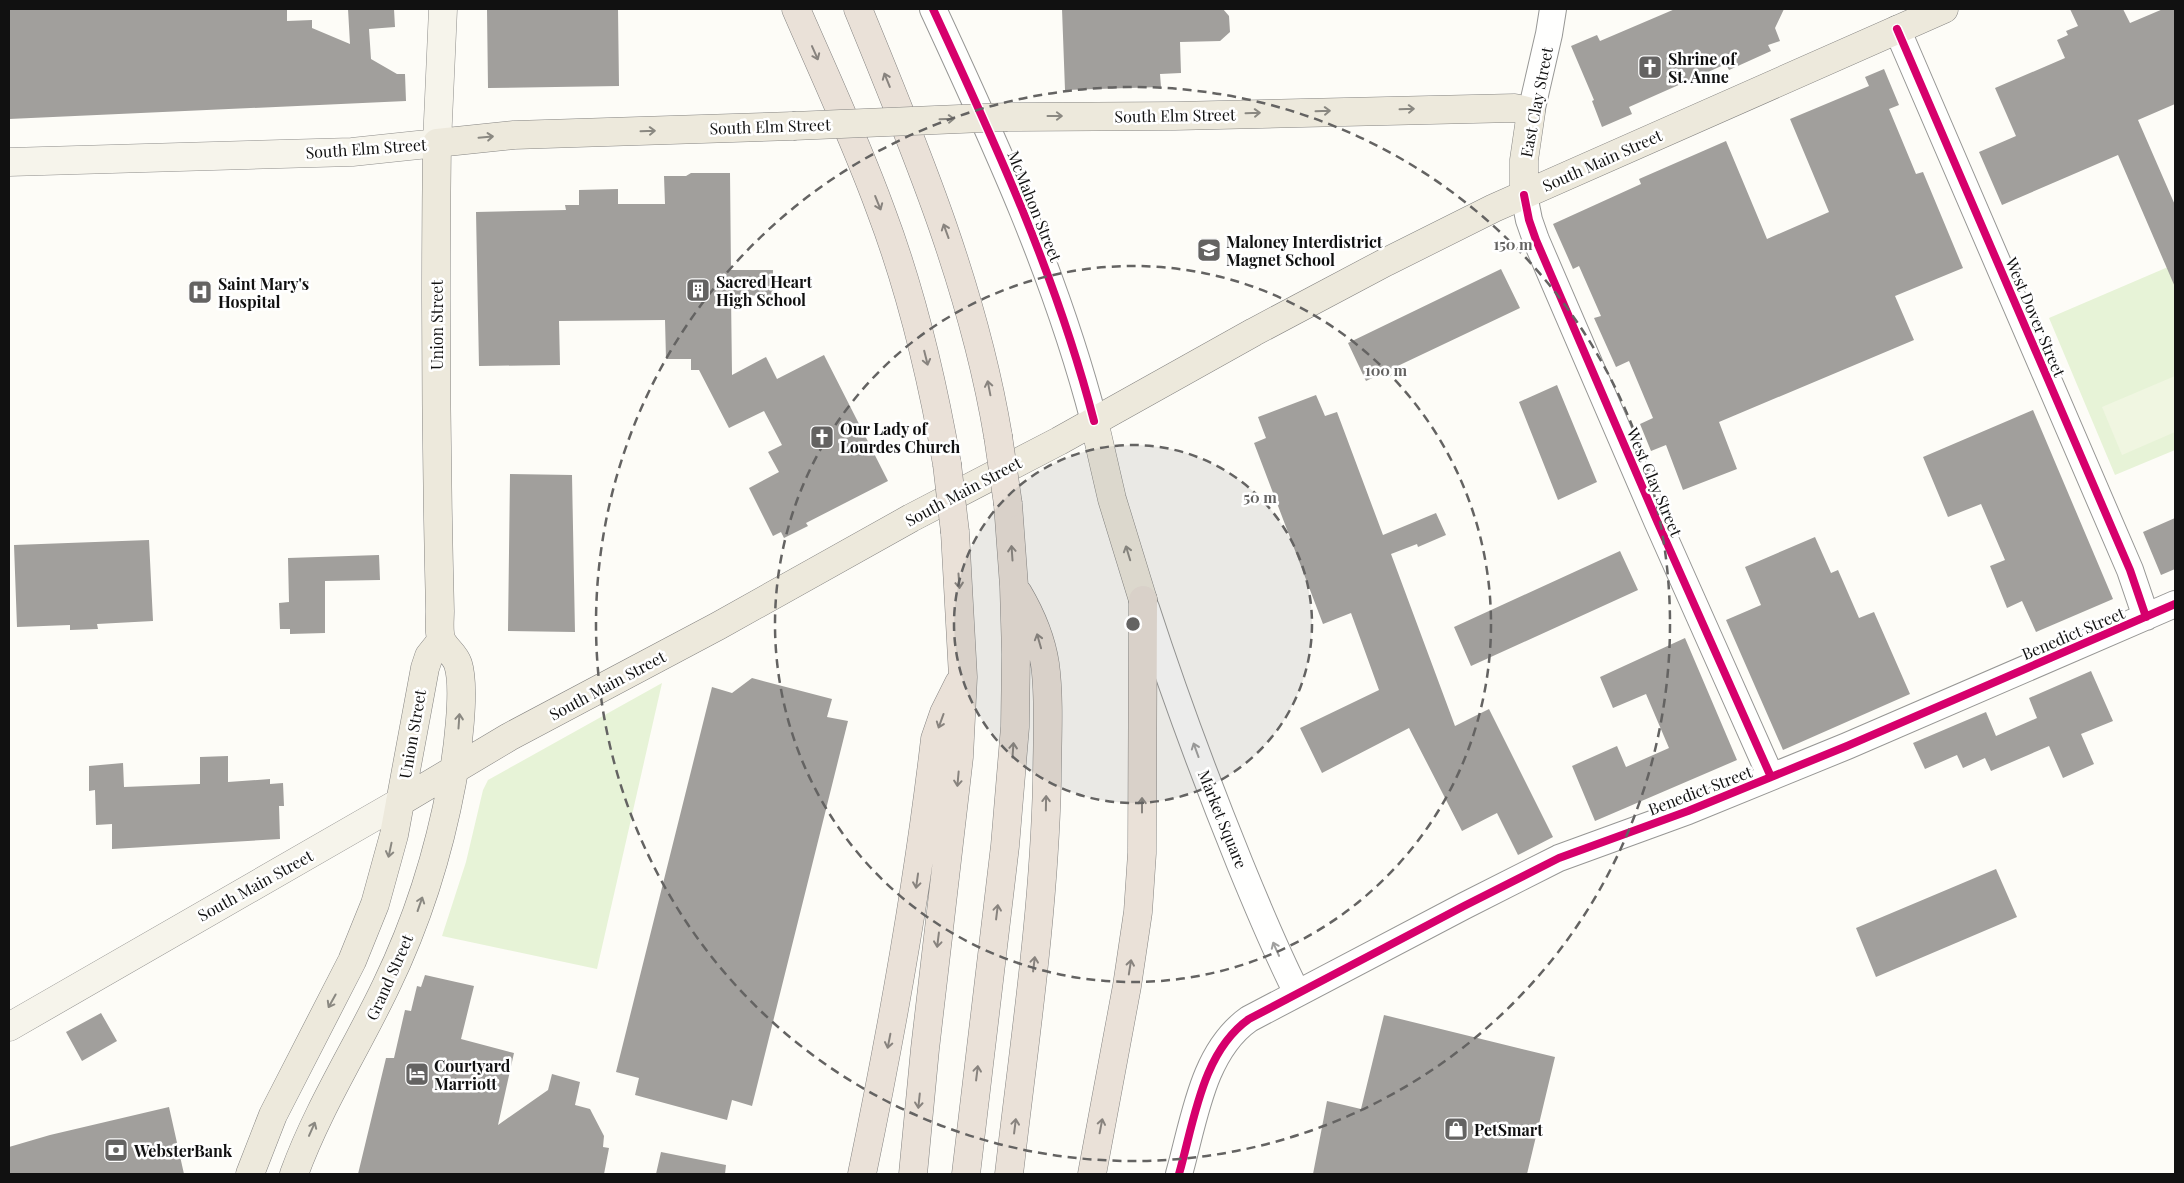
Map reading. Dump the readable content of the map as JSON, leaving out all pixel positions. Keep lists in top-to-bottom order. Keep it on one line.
{"streets":{"main road":["East Clay Street","South Elm Street","South Main Street","Union Street","Market Square","Grand Street"],"street":["McMahon Street","West Dover Street","West Clay Street","Benedict Street"]},"crossings":[["East Clay Street","South Elm Street"],["East Clay Street","South Main Street"],["East Clay Street","West Clay Street"],["South Elm Street","Union Street"],["South Main Street","McMahon Street"],["South Main Street","West Dover Street"],["South Main Street","Union Street"],["South Main Street","West Clay Street"],["South Main Street","Market Square"],["South Main Street","Grand Street"],["McMahon Street","Market Square"],["West Dover Street","Benedict Street"],["West Clay Street","Benedict Street"],["Benedict Street","Market Square"]],"one_way":["South Elm Street","Market Square"],"places":{"church":["Shrine of St. Anne","Our Lady of Lourdes Church"],"school or university":["Maloney Interdistrict Magnet School"],"building":["Sacred Heart High School"],"hospital":["Saint Mary's Hospital"],"hotel":["Courtyard Marriott"],"shop":["PetSmart"],"bank":["WebsterBank"]},"rings":["150 m","100 m","50 m"]}
